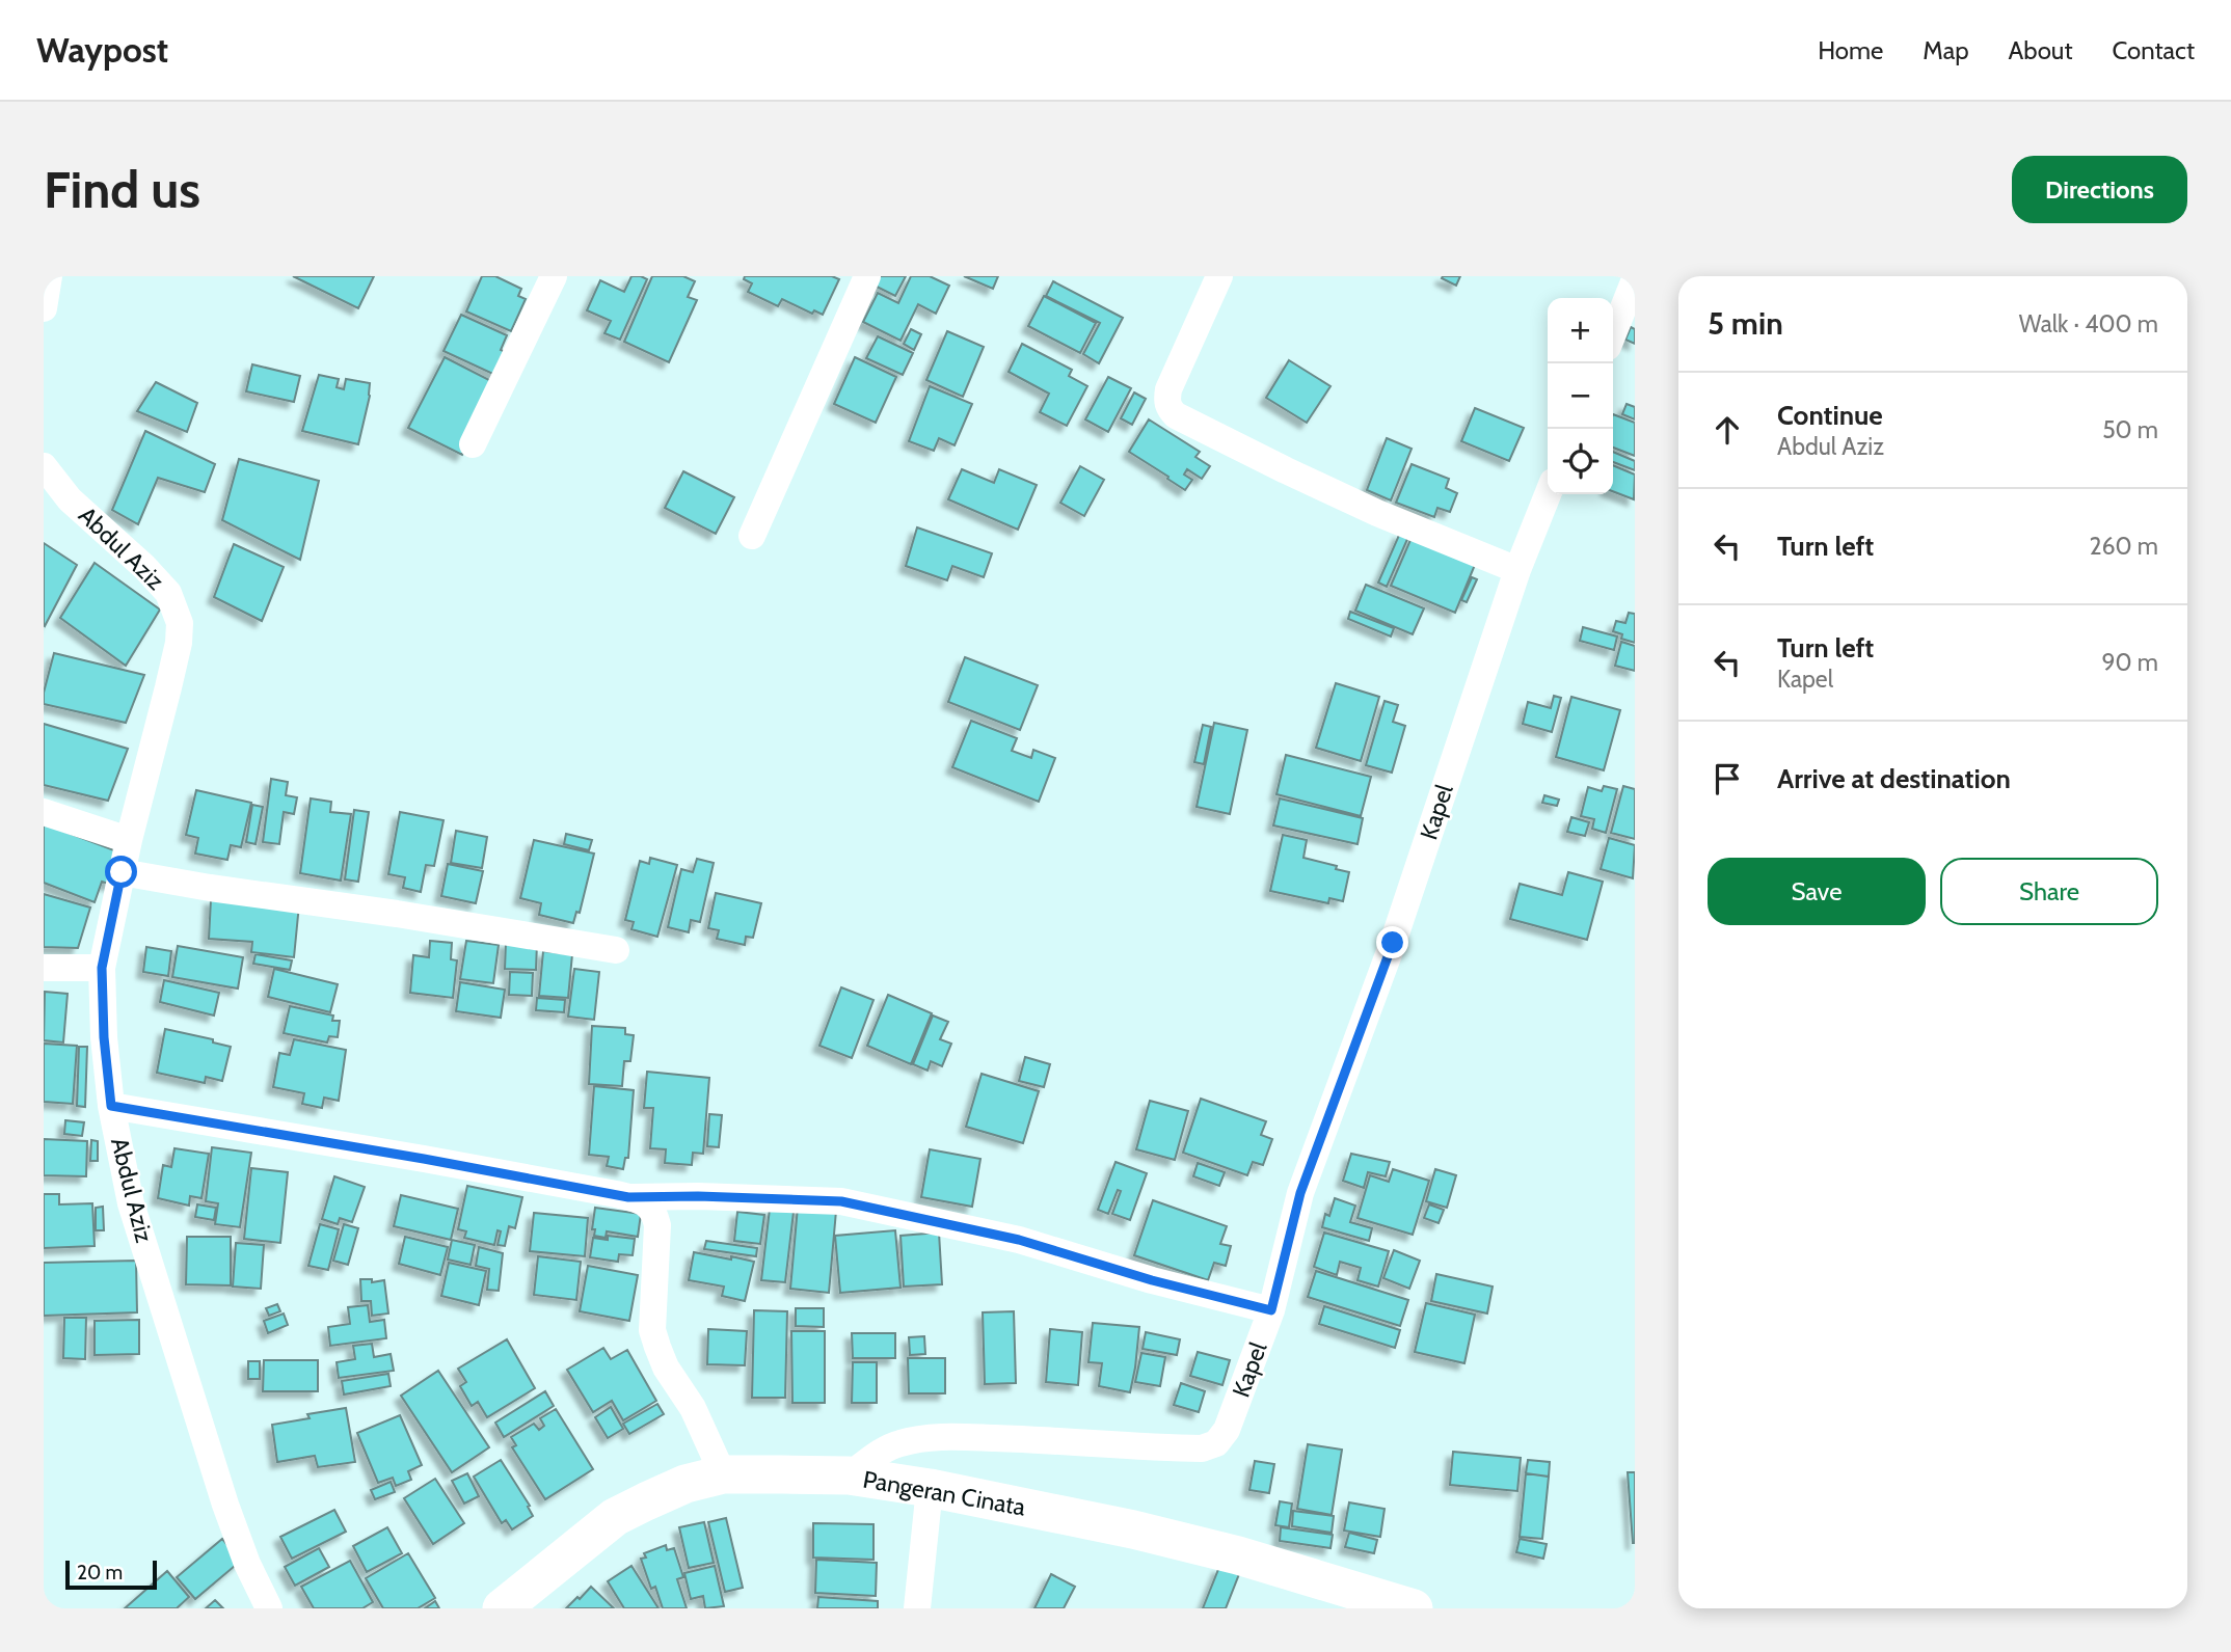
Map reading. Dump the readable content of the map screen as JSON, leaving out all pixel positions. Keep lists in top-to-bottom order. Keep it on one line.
{"streets":{"street":["Abdul Aziz","Kapel","Pangeran Cinata"]},"crossings":[["Kapel","Pangeran Cinata"]],"scale_bar":"20 m","page":{"header":"Waypost","nav":["Home","Map","About","Contact"],"buttons":["Directions",["Save","Share"]],"title":"Find us","heading":["5 min","Walk · 400 m"],"map_buttons":["+","−"],"list":[["Continue","Abdul Aziz","50 m"],["Turn left","260 m"],["Turn left","Kapel","90 m"],"Arrive at destination"],"scale":"20 m"}}
